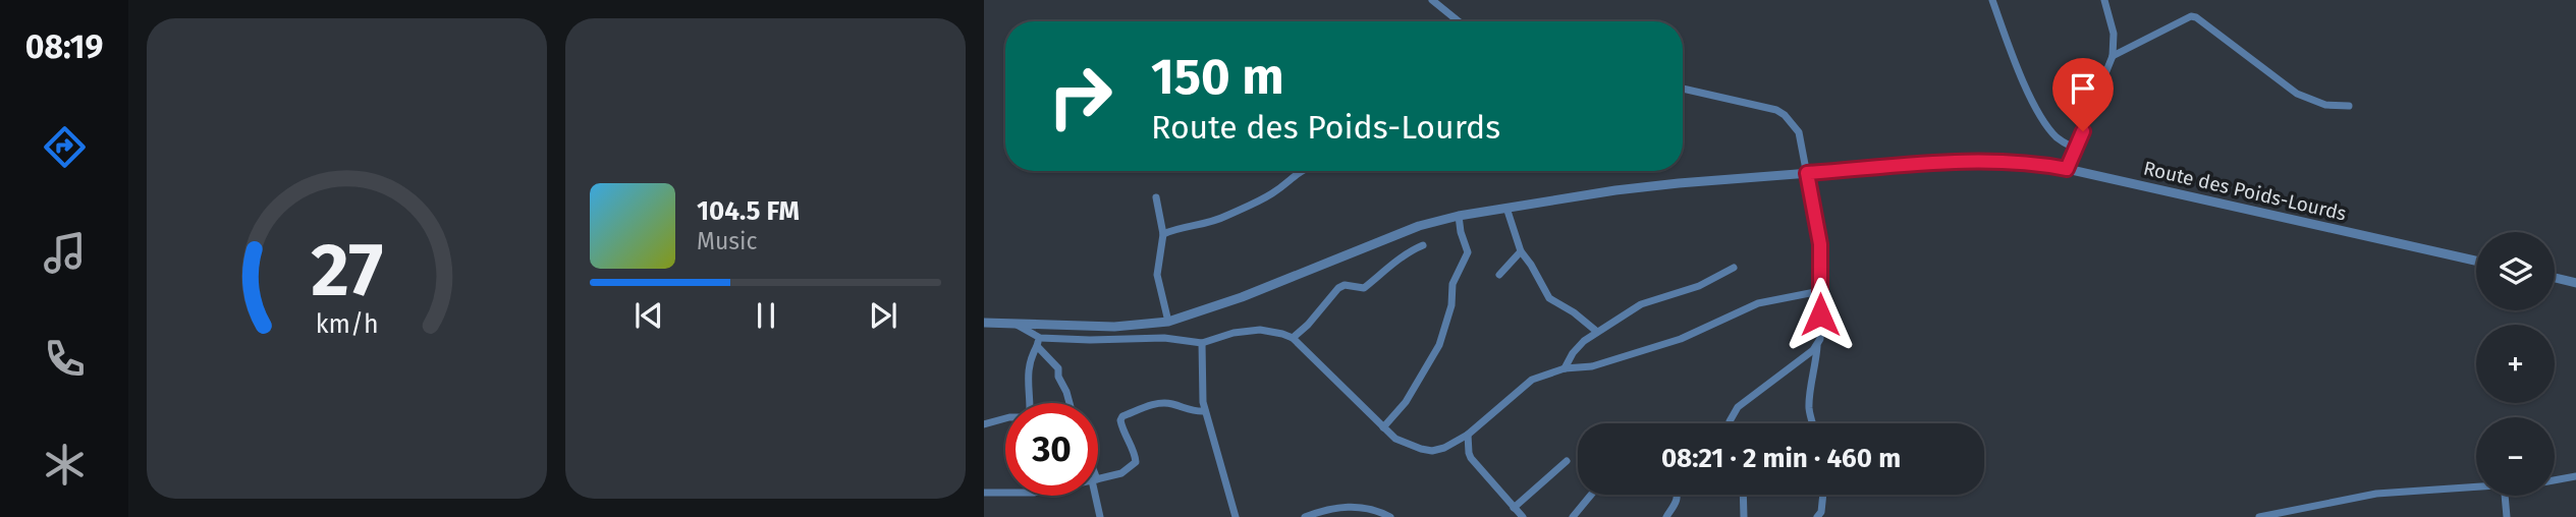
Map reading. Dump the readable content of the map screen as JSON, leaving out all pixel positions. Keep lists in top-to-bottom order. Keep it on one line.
{"streets":{"street":["Route des Poids-Lourds"]},"page":{"tabs":"08:19","turn":["150 m","Route des Poids-Lourds"],"song":["104.5 FM","Music"],"map_buttons":["+","−"],"limit":"30","trip":"08:21 · 2 min · 460 m","gauge":["27","km/h"]}}
